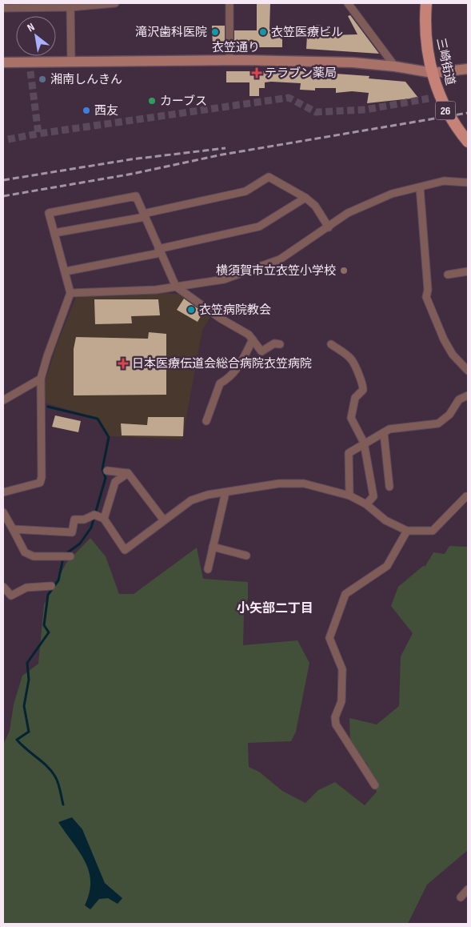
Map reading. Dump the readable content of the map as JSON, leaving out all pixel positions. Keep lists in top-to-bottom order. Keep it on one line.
{"streets":{"main road":["三崎街道","26"],"street":["衣笠通り"]},"crossings":[["衣笠通り","三崎街道"]],"districts":["小矢部二丁目"],"places":{"other":["滝沢歯科医院","衣笠医療ビル","湘南しんきん","カーブス","西友","横須賀市立衣笠小学校","衣笠病院教会"],"health":["テラブン薬局","日本医療伝道会総合病院衣笠病院"]},"north":"top left"}
